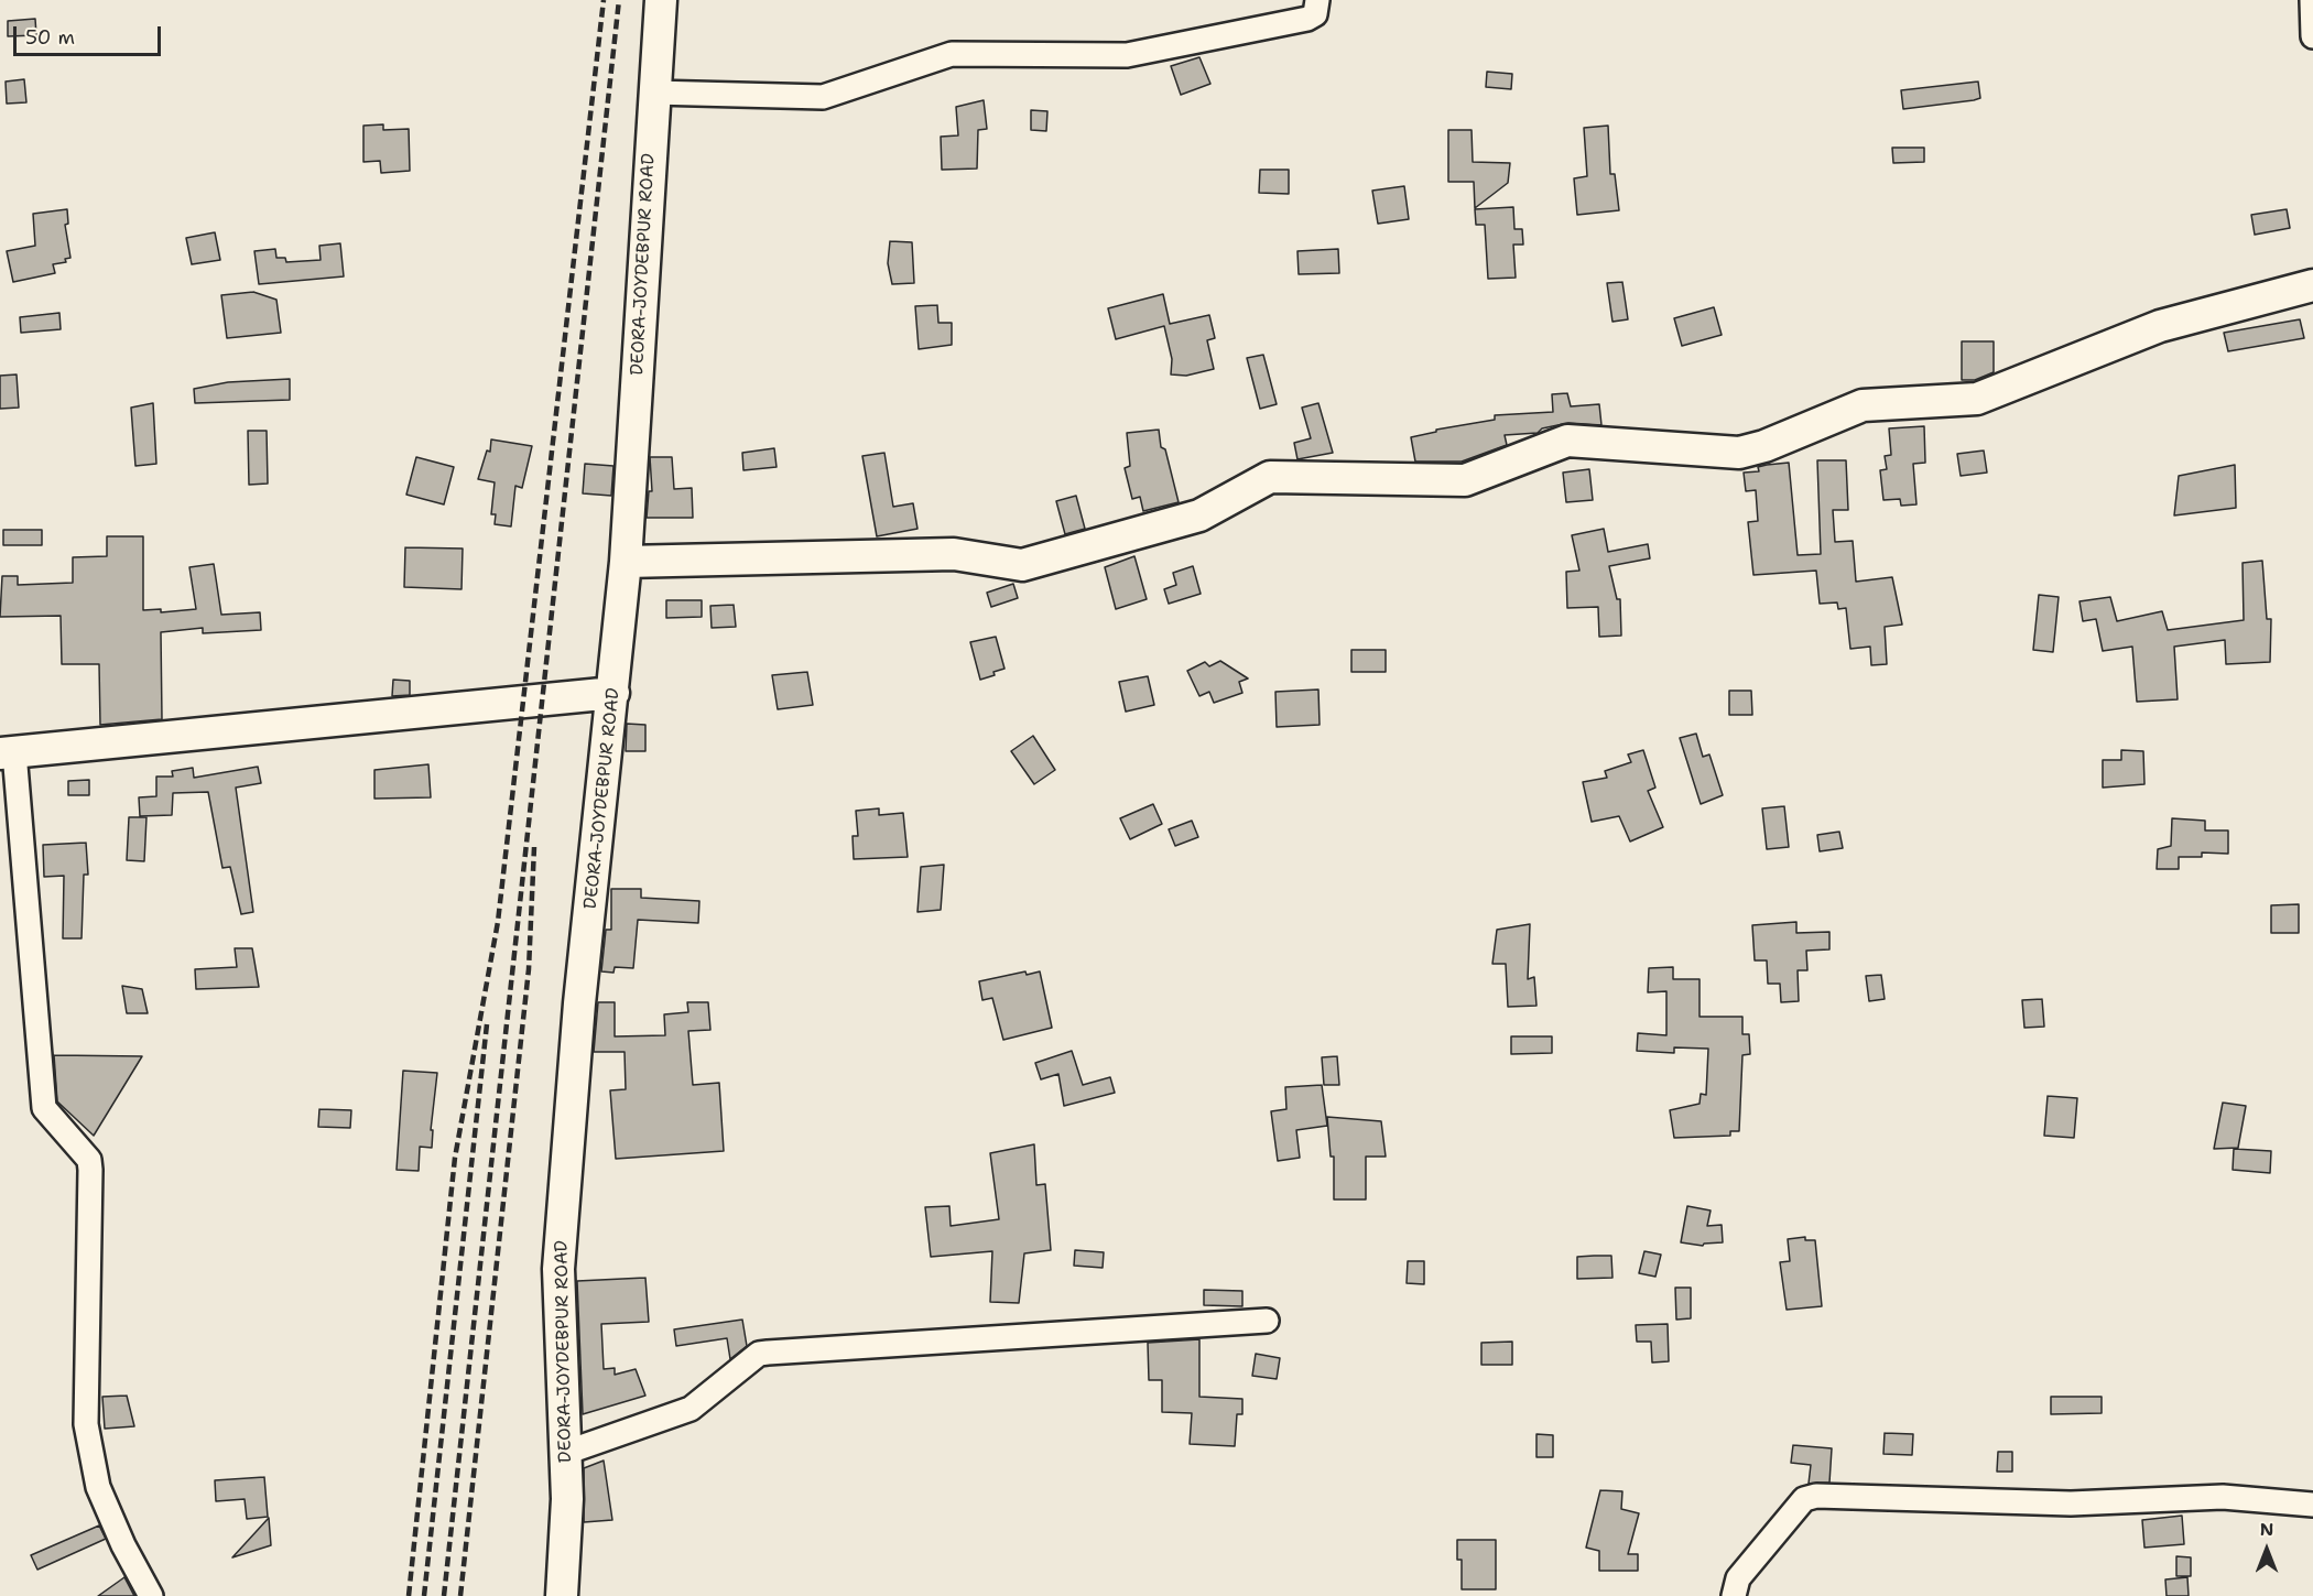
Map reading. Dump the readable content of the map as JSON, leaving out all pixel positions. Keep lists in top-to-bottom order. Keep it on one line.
{"streets":{"street":["DEORA-JOYDEBPUR ROAD"]},"scale_bar":"50 m","north":"top"}
